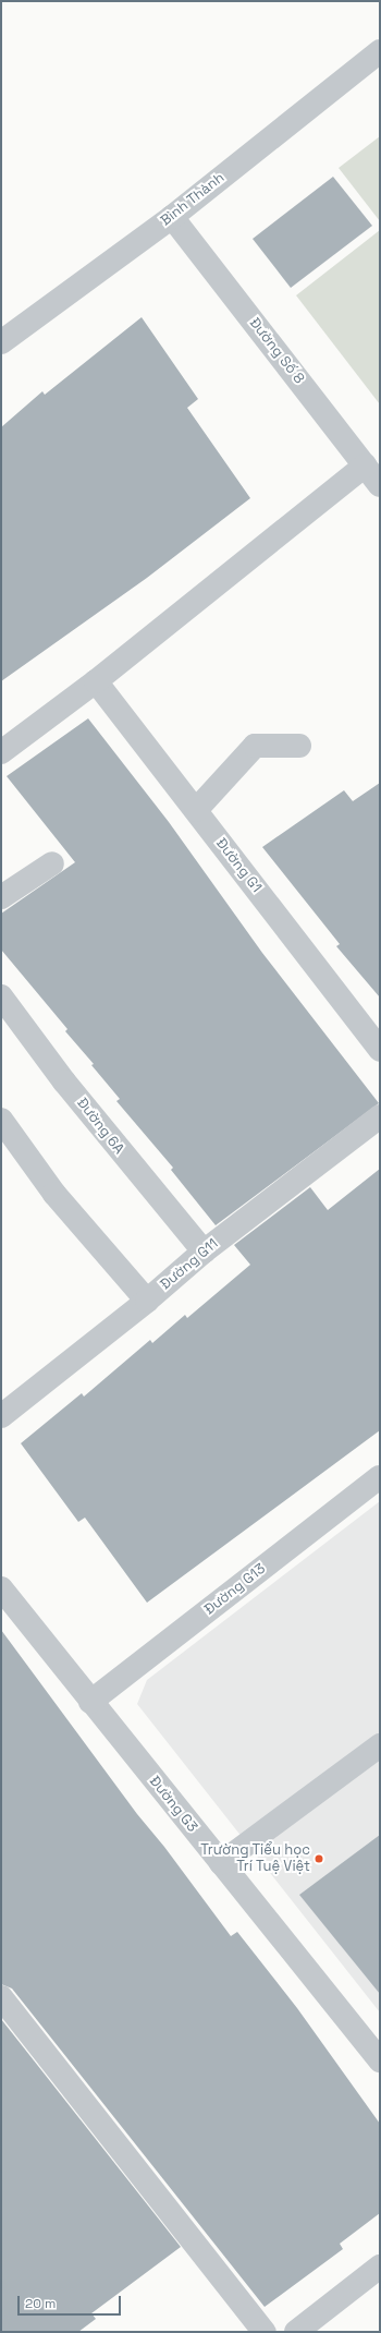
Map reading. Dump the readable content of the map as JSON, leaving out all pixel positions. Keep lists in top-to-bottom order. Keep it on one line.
{"streets":{"street":["Bình Thành","Đường Số 8","Đường G1","Đường 6A","Đường G11","Đường G13","Đường G3"]},"crossings":[["Bình Thành","Đường Số 8"],["Đường 6A","Đường G11"],["Đường G13","Đường G3"]],"places":["Trường Tiểu học Trí Tuệ Việt"],"scale_bar":"20 m"}
